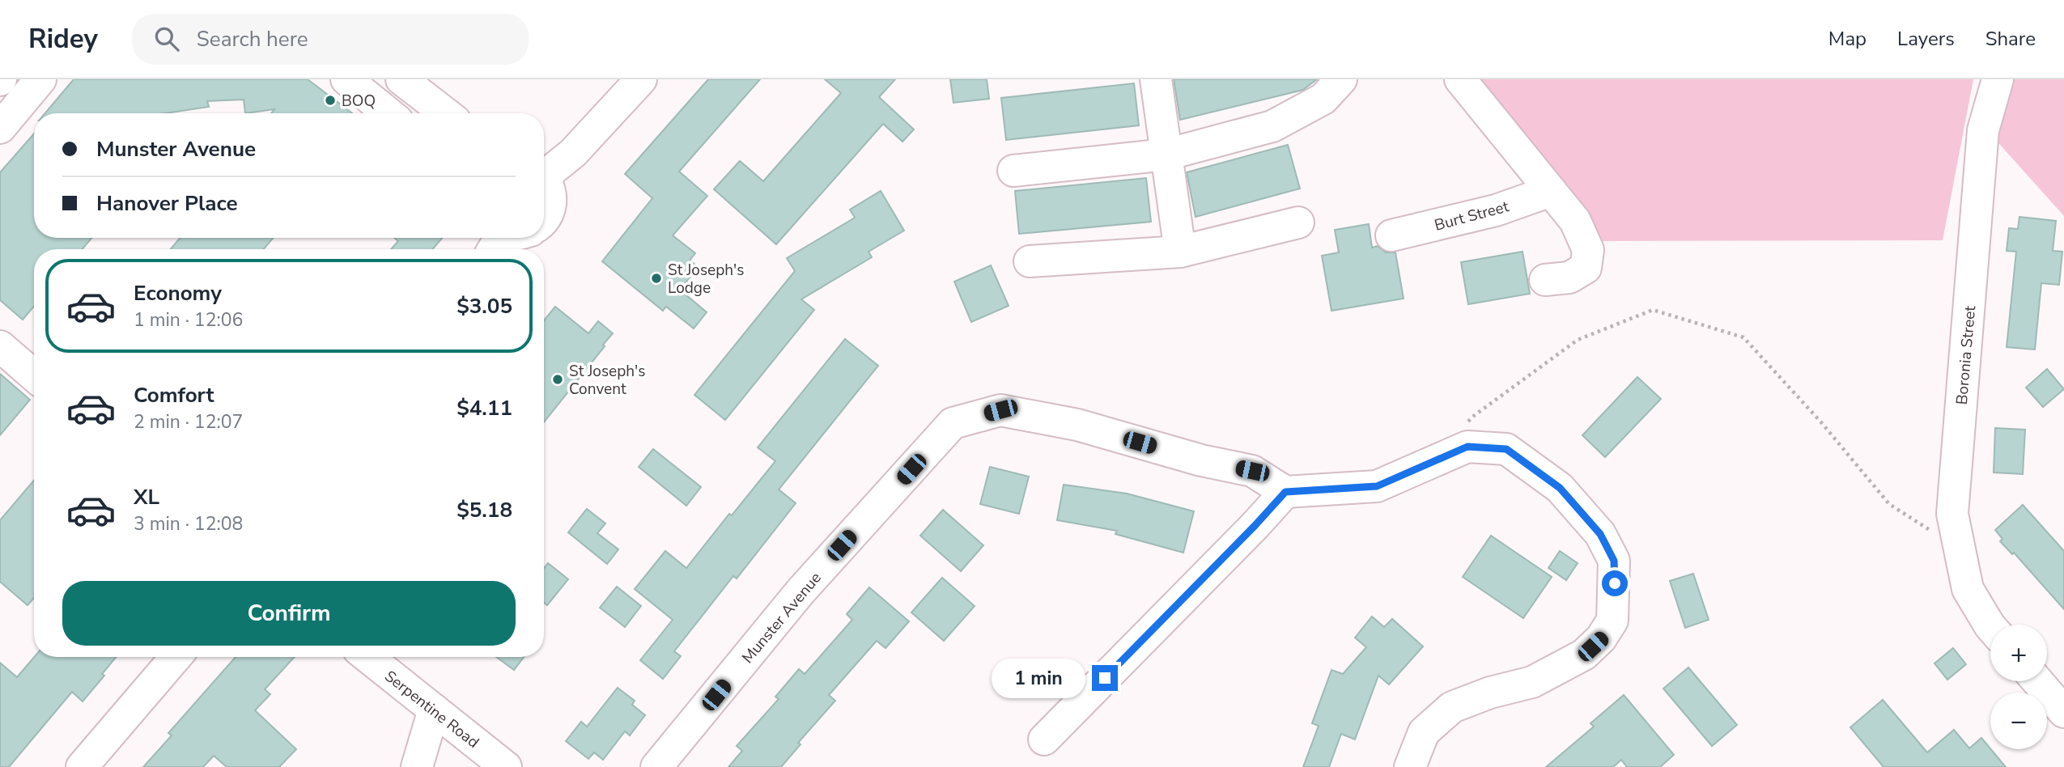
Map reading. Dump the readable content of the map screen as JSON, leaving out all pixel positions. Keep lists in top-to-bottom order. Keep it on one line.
{"streets":{"street":["Burt Street","Boronia Street","Munster Avenue","Serpentine Road"]},"places":["BOQ","St Joseph's Lodge","St Joseph's Convent"],"page":{"header":"Ridey","search":"Search here","nav":["Map","Layers","Share"],"banner":["Munster Avenue","Hanover Place"],"list":[{"name":"Economy","note":"1 min · 12:06","value":"$3.05"},{"name":"Comfort","note":"2 min · 12:07","value":"$4.11"},{"name":"XL","note":"3 min · 12:08","value":"$5.18"}],"buttons":"Confirm","map_buttons":["+","−"],"bubble":"1 min"}}
